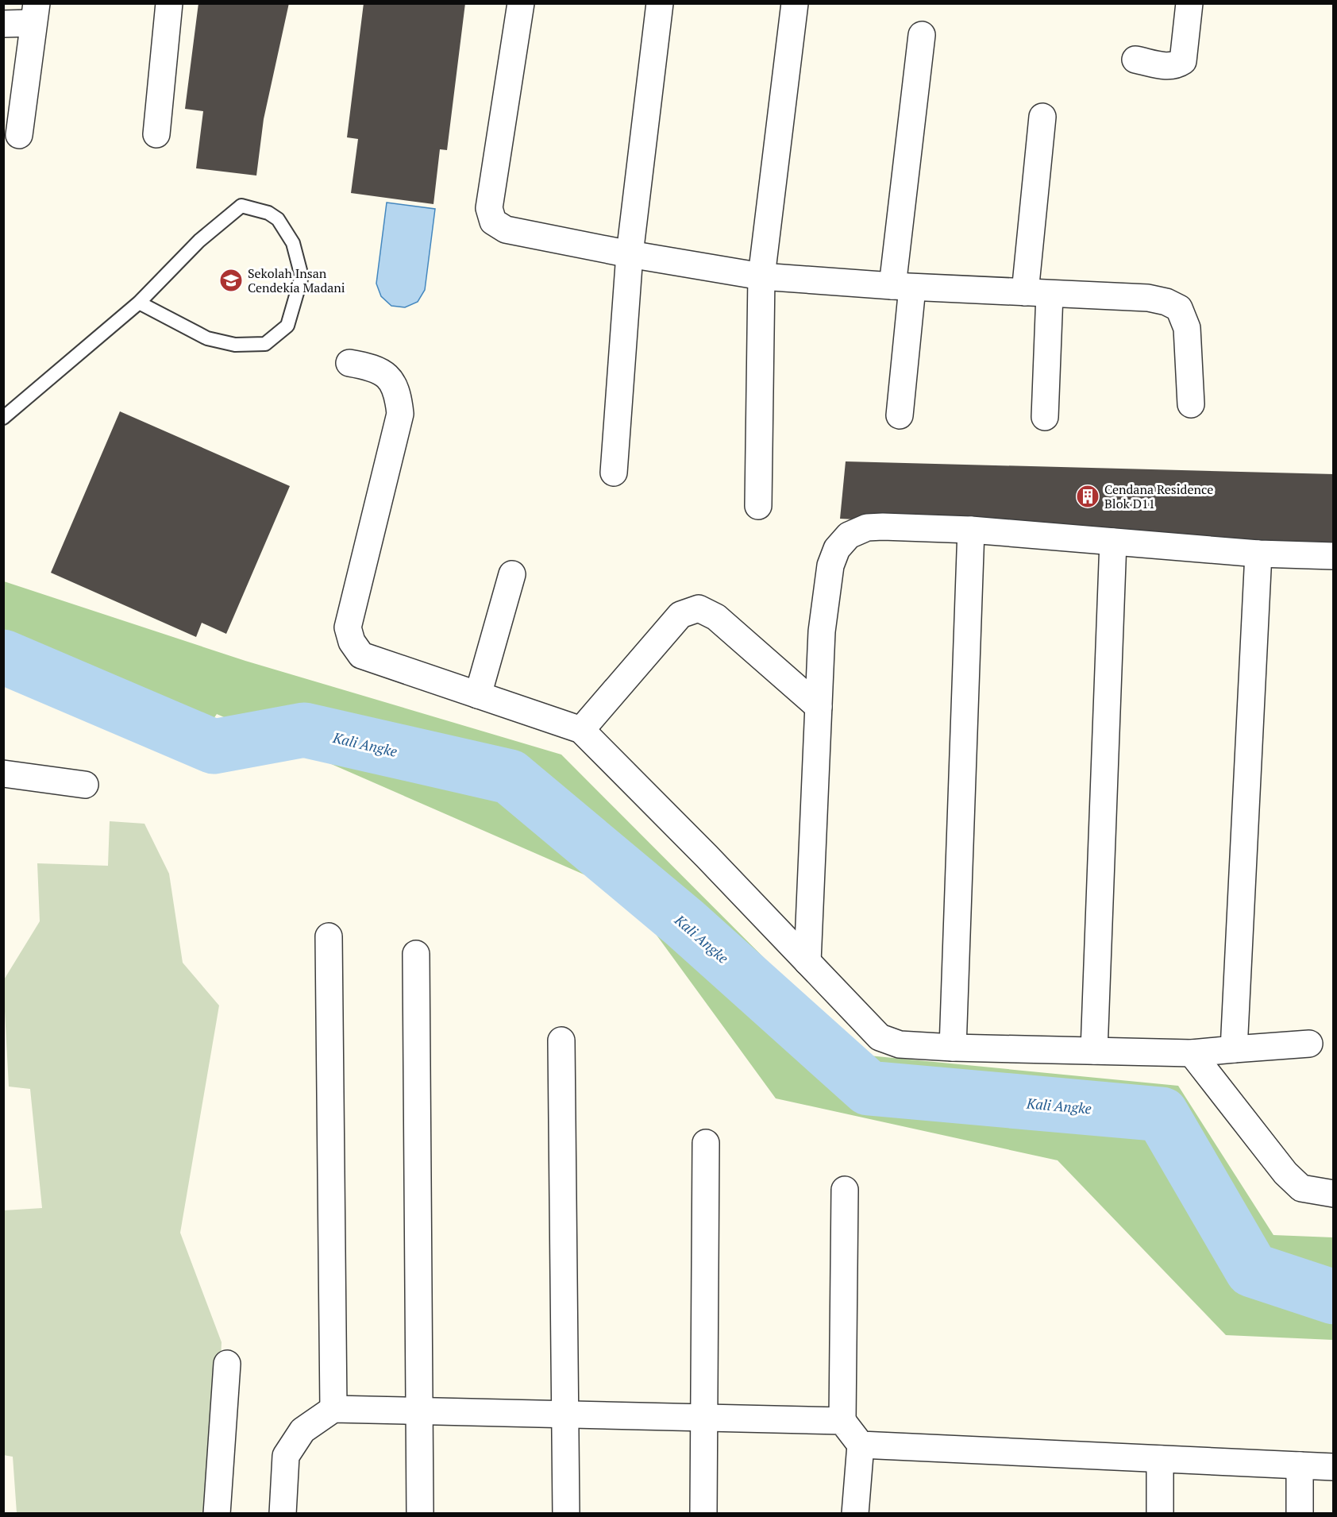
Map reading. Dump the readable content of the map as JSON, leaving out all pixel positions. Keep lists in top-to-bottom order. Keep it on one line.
{"water":["Kali Angke"],"places":{"school or university":["Sekolah Insan Cendekia Madani"],"building":["Cendana Residence Blok D11"]}}
